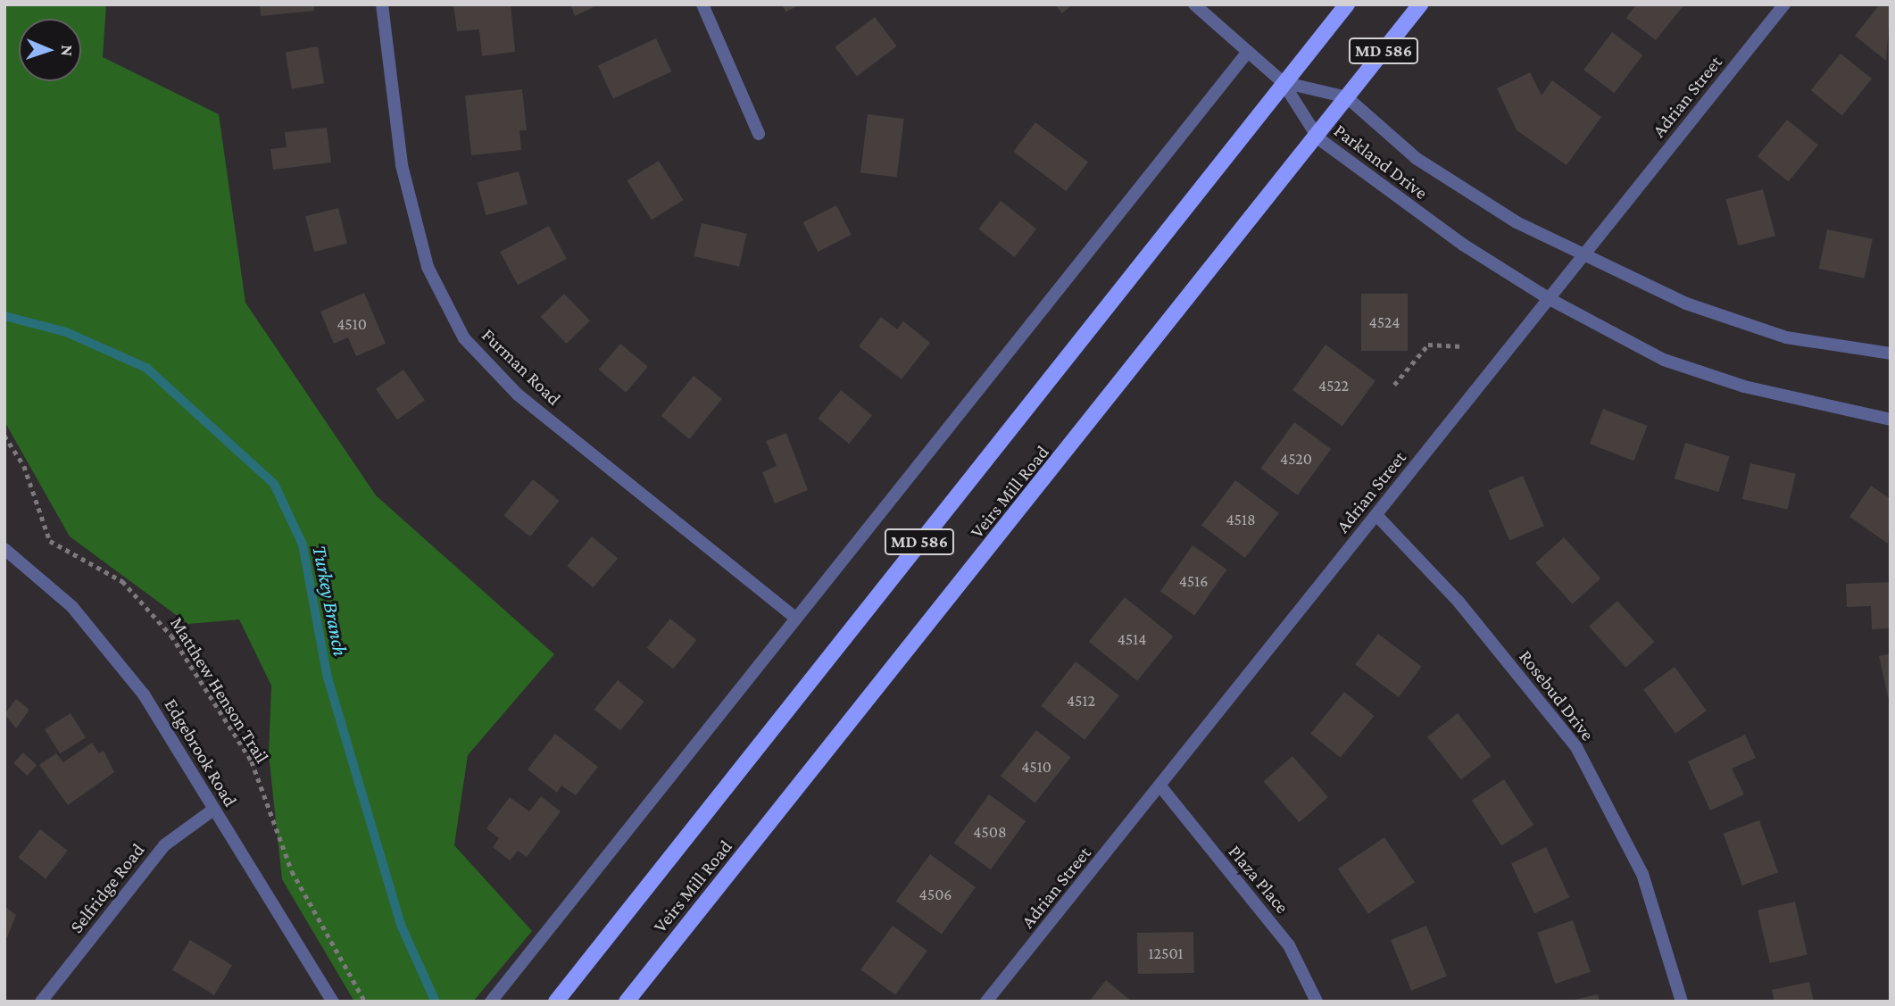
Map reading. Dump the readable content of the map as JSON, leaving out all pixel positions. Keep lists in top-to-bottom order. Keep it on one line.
{"streets":{"main road":["MD 586","Veirs Mill Road"],"street":["Adrian Street","Parkland Drive","Furman Road","Rosebud Drive","Edgebrook Road","Plaza Place","Selfridge Road"],"path":["Matthew Henson Trail"]},"crossings":[["Adrian Street","Parkland Drive"],["Adrian Street","Rosebud Drive"],["Adrian Street","Plaza Place"],["Parkland Drive","Veirs Mill Road"],["Edgebrook Road","Selfridge Road"]],"water":["Turkey Branch"],"house_numbers":["4524","4510","4522","4520","4518","4516","4514","4512","4510","4508","4506","12501"],"north":"right"}
